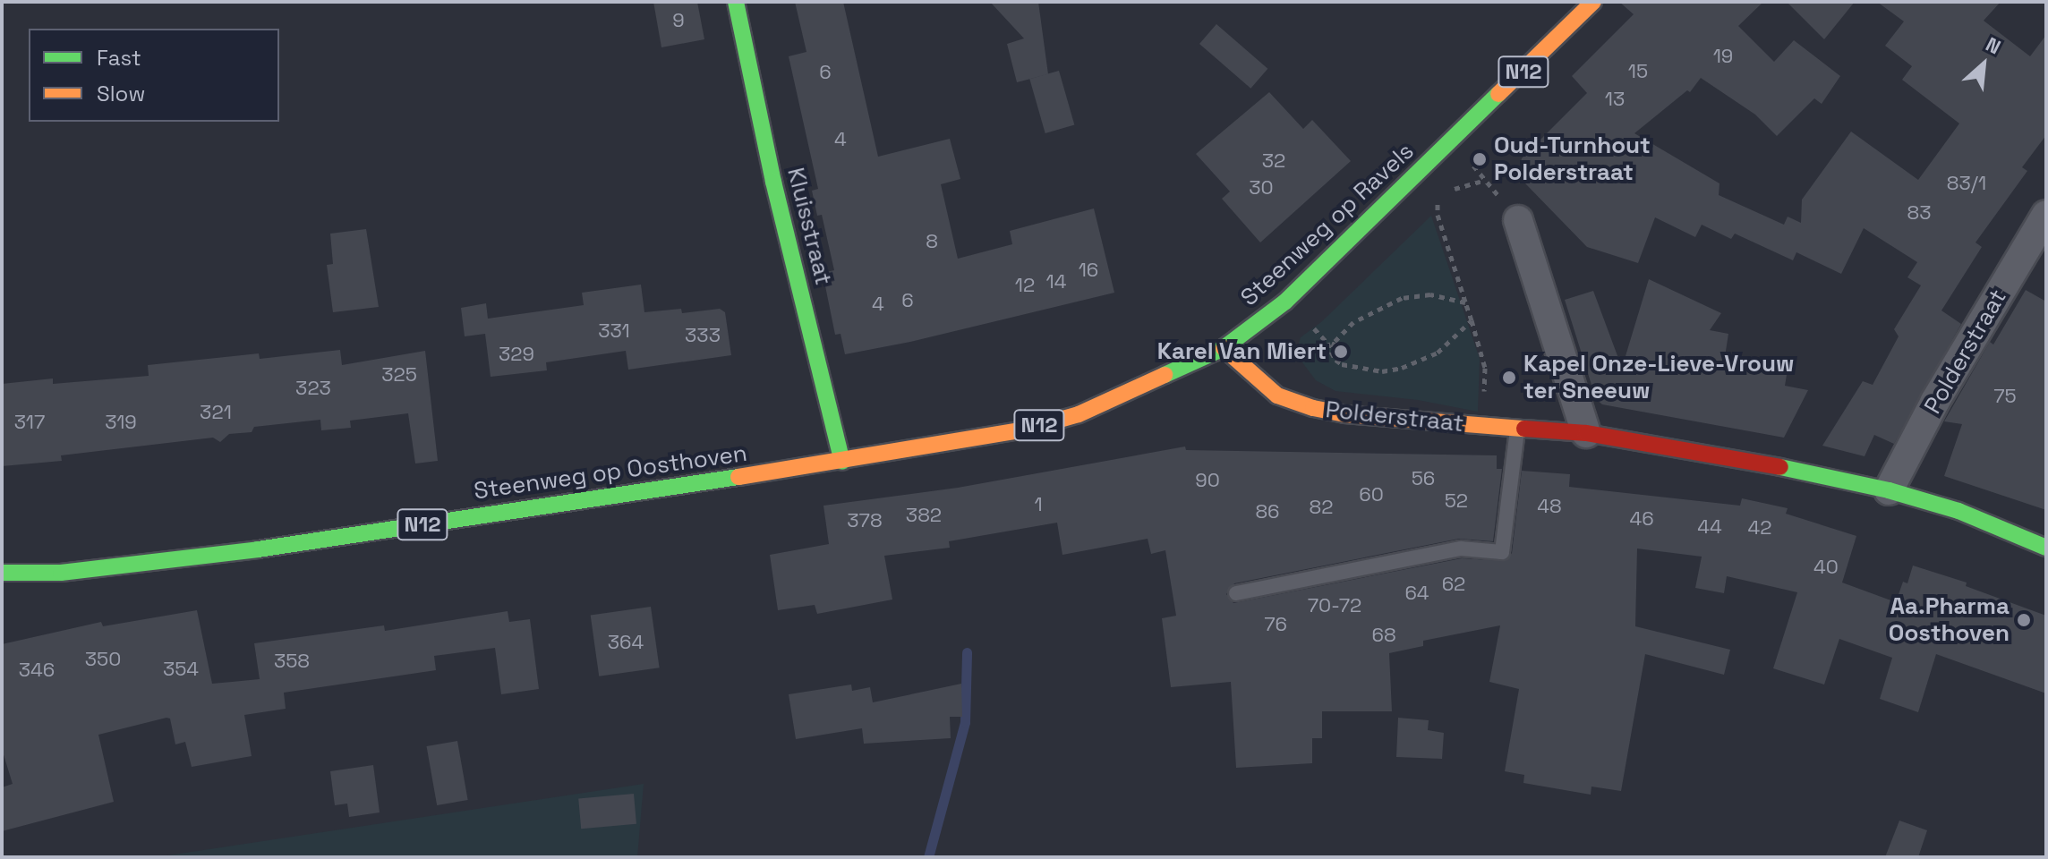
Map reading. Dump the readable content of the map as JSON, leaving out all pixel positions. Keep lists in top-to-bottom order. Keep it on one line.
{"streets":{"main road":["N12","Steenweg op Ravels","Kluisstraat","Polderstraat","Steenweg op Oosthoven"]},"crossings":[["Steenweg op Ravels","Kluisstraat"],["Steenweg op Ravels","Polderstraat"],["Steenweg op Ravels","Steenweg op Oosthoven"],["Kluisstraat","Steenweg op Oosthoven"]],"places":["Oud-Turnhout Polderstraat","Karel Van Miert","Kapel Onze-Lieve-Vrouw ter Sneeuw","Aa.Pharma Oosthoven"],"house_numbers":["9","19","15","6","13","4","32","83/1","30","83","8","16","14","12","6","4","331","333","329","325","323","75","321","317","319","56","90","60","52","1","48","82","86","382","46","378","44","42","40","62","64","70-72","76","68","364","350","358","354","346"],"legend":["Fast","Slow"],"north":"top right"}
